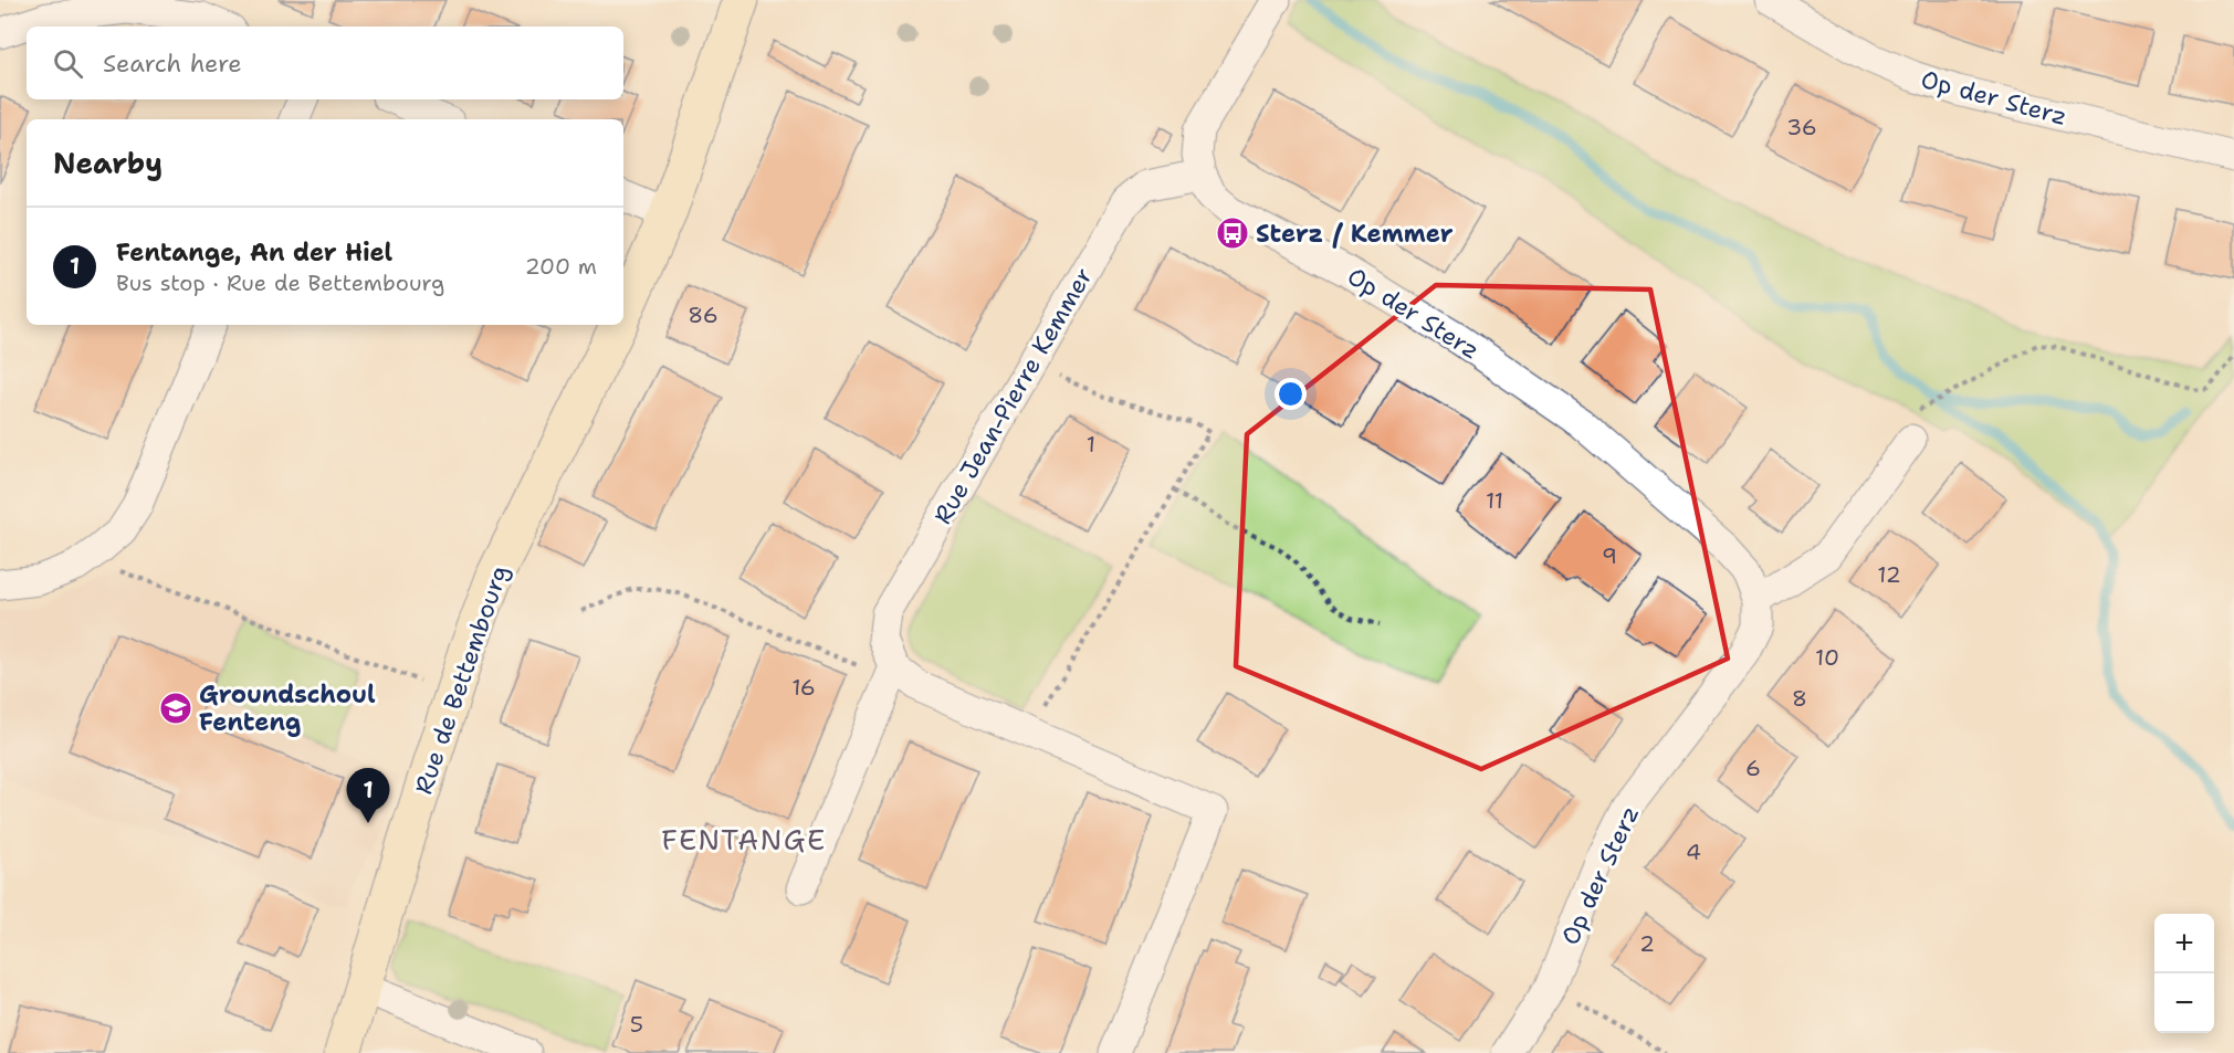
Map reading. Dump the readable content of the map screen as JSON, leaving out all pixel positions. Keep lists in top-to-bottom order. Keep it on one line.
{"streets":{"main road":["Rue de Bettembourg"],"street":["Op der Sterz","Rue Jean-Pierre Kemmer"]},"crossings":[["Op der Sterz","Rue Jean-Pierre Kemmer"]],"districts":["FENTANGE"],"places":{"bus stop":["Sterz / Kemmer"],"school or university":["Groundschoul Fenteng"]},"house_numbers":["36","86","1","11","9","12","10","16","8","6","4","2","5"],"page":{"search":"Search here","heading":"Nearby","list":[{"mark":"1","name":"Fentange, An der Hiel","note":"Bus stop · Rue de Bettembourg","value":"200 m"}],"pins":"1","map_buttons":["+","−"]}}
